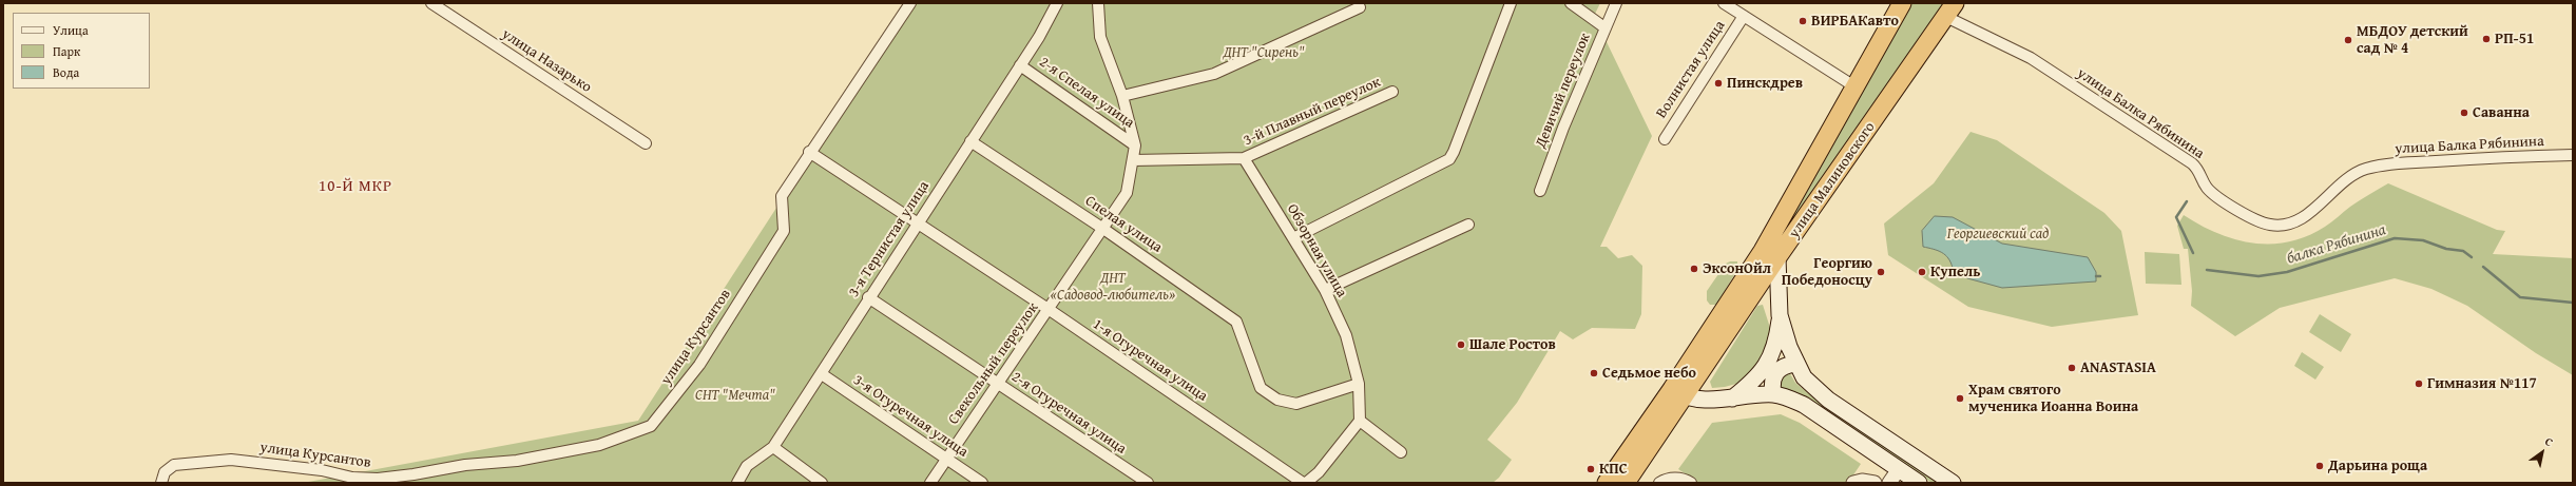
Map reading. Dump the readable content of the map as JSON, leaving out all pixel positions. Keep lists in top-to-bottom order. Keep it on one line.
{"streets":{"highway":["улица Малиновского"],"street":["улица Назарько","Волнистая улица","Девичий переулок","2-я Спелая улица","3-й Плавный переулок","улица Балка Рябинина","Спелая улица","3-я Тернистая улица","Обзорная улица","улица Курсантов","1-я Огуречная улица","Свекольный переулок","2-я Огуречная улица","3-я Огуречная улица"]},"crossings":[["2-я Спелая улица","3-я Тернистая улица"],["2-я Спелая улица","Свекольный переулок"],["3-й Плавный переулок","Обзорная улица"],["улица Балка Рябинина","улица Малиновского"],["Спелая улица","3-я Тернистая улица"],["Спелая улица","Обзорная улица"],["Спелая улица","Свекольный переулок"],["3-я Тернистая улица","1-я Огуречная улица"],["3-я Тернистая улица","2-я Огуречная улица"],["3-я Тернистая улица","3-я Огуречная улица"],["улица Курсантов","1-я Огуречная улица"],["1-я Огуречная улица","Свекольный переулок"],["Свекольный переулок","2-я Огуречная улица"],["Свекольный переулок","3-я Огуречная улица"]],"districts":["10-Й МКР"],"water":["балка Рябинина"],"parks":["ДНТ \"Сирень\"","Георгиевский сад","ДНТ «Садовод-любитель»","СНТ \"Мечта\""],"places":["ВИРБАКавто","РП-51","МБДОУ детский сад № 4","Пинскдрев","Саванна","ЭксонОйл","Георгию Победоносцу","Купель","Шале Ростов","ANASTASIA","Седьмое небо","Гимназия №117","Храм святого мученика Иоанна Воина","Дарьина роща","КПС"],"legend":["Улица","Парк","Вода"],"north":"top right"}
